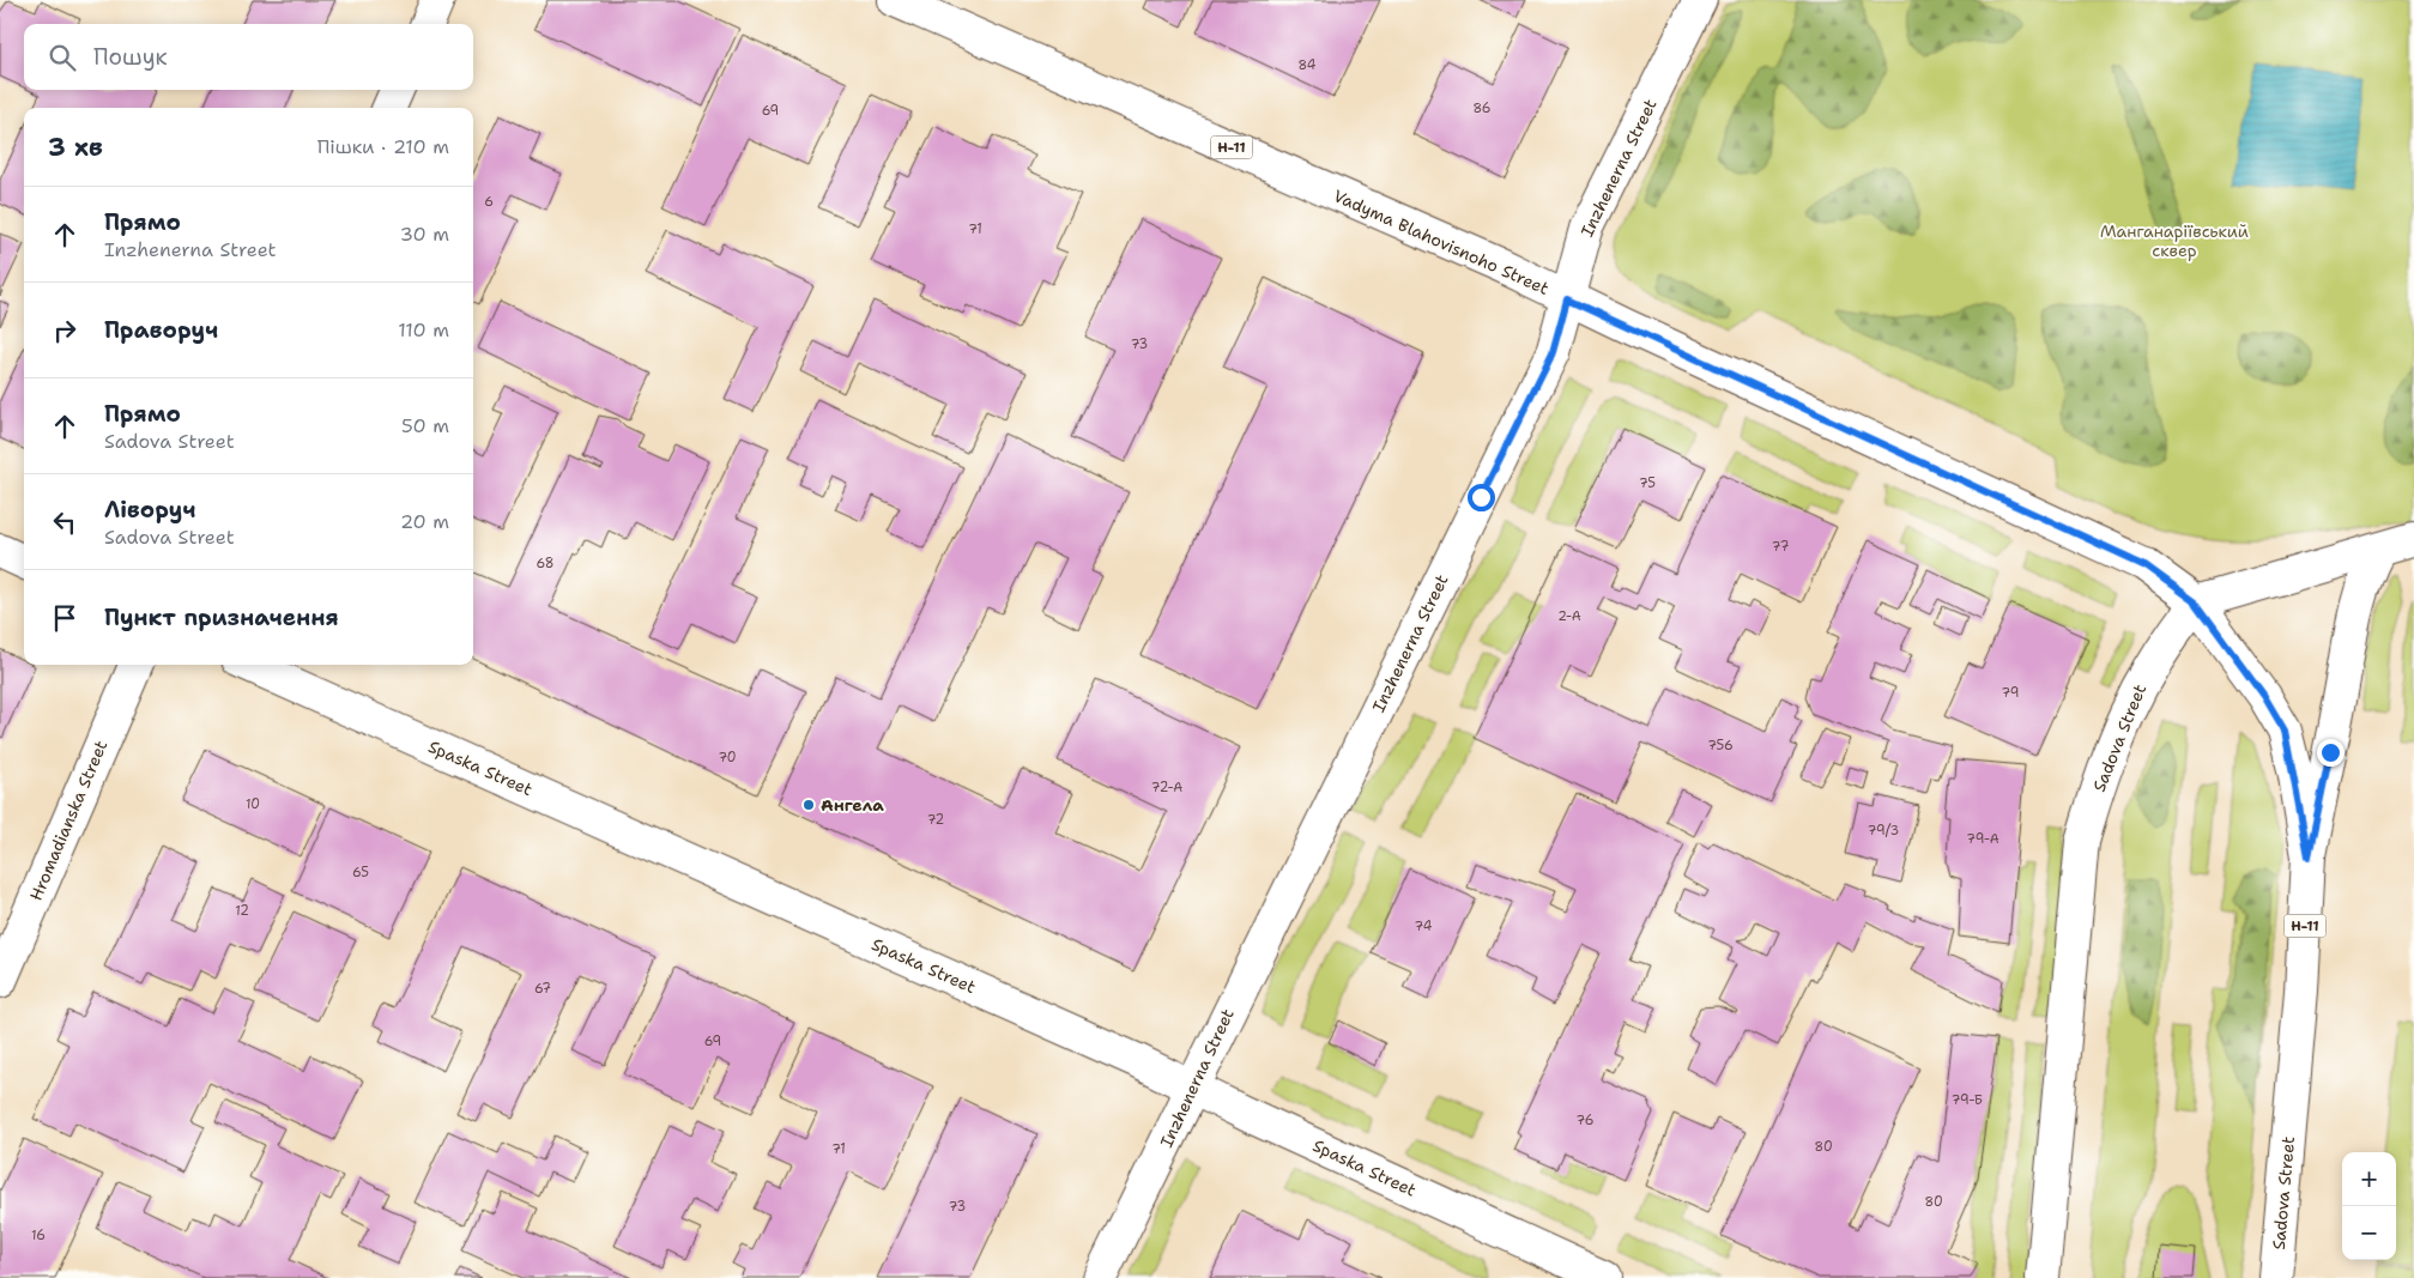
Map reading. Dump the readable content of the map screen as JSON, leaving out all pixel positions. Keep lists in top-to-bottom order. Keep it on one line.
{"streets":{"street":["Н-11","Inzhenerna Street","Vadyma Blahovisnoho Street","Sadova Street","Spaska Street","Hromadianska Street"]},"crossings":[["Inzhenerna Street","Vadyma Blahovisnoho Street"],["Inzhenerna Street","Spaska Street"],["Vadyma Blahovisnoho Street","Sadova Street"]],"parks":["Манганаріївський сквер"],"places":["Ангела"],"house_numbers":["84","86","69","6","71","73","75","77","68","2-А","79","756","70","72-А","10","72","79/3","79-А","65","12","74","67","69","79-Б","76","80","71","80","73","16"],"page":{"search":"Пошук","heading":["3 хв","Пішки · 210 m"],"list":[["Прямо","Inzhenerna Street","30 m"],["Праворуч","110 m"],["Прямо","Sadova Street","50 m"],["Ліворуч","Sadova Street","20 m"],"Пункт призначення"],"map_buttons":["+","−"]}}
